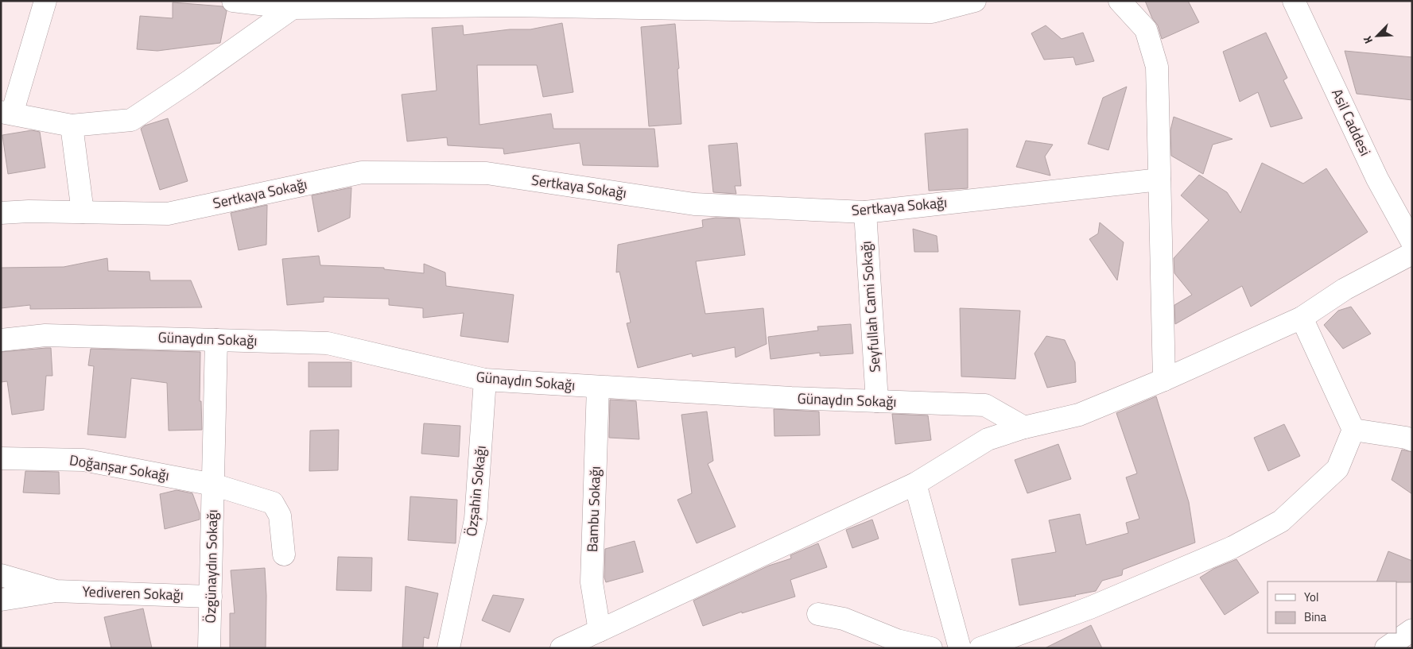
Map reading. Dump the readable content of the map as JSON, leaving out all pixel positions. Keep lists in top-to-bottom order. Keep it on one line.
{"streets":{"street":["Asil Caddesi","Sertkaya Sokağı","Seyfullah Cami Sokağı","Günaydın Sokağı","Doğanşar Sokağı","Özşahin Sokağı","Bambu Sokağı","Özgünaydın Sokağı","Yediveren Sokağı"]},"crossings":[["Sertkaya Sokağı","Seyfullah Cami Sokağı"],["Seyfullah Cami Sokağı","Günaydın Sokağı"],["Günaydın Sokağı","Özşahin Sokağı"],["Günaydın Sokağı","Bambu Sokağı"],["Günaydın Sokağı","Özgünaydın Sokağı"],["Doğanşar Sokağı","Özgünaydın Sokağı"],["Özgünaydın Sokağı","Yediveren Sokağı"]],"legend":["Yol","Bina"],"north":"bottom left"}
